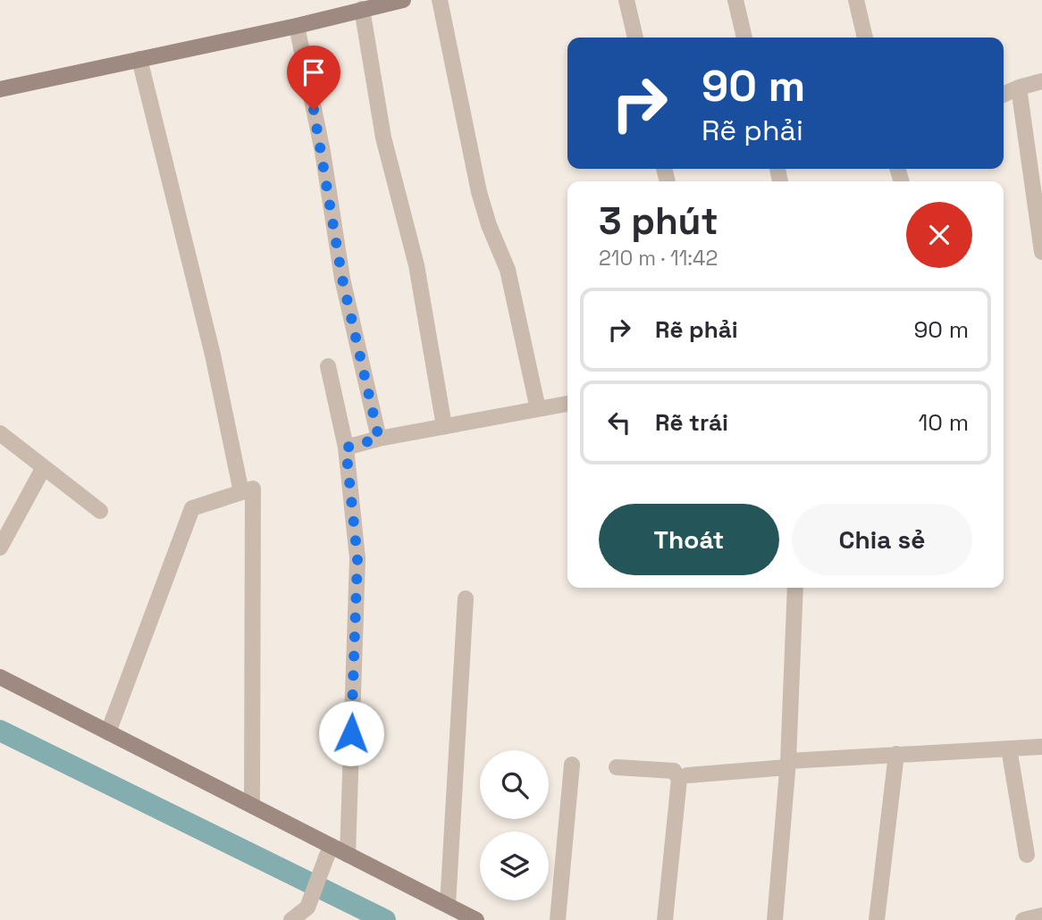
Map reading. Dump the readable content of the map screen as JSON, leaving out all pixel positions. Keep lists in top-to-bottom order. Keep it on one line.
{"page":{"turn":["90 m","Rẽ phải"],"heading":["3 phút","210 m · 11:42"],"list":[{"name":"Rẽ phải","value":"90 m"},{"name":"Rẽ trái","value":"10 m"}],"buttons":["Thoát","Chia sẻ"]}}
